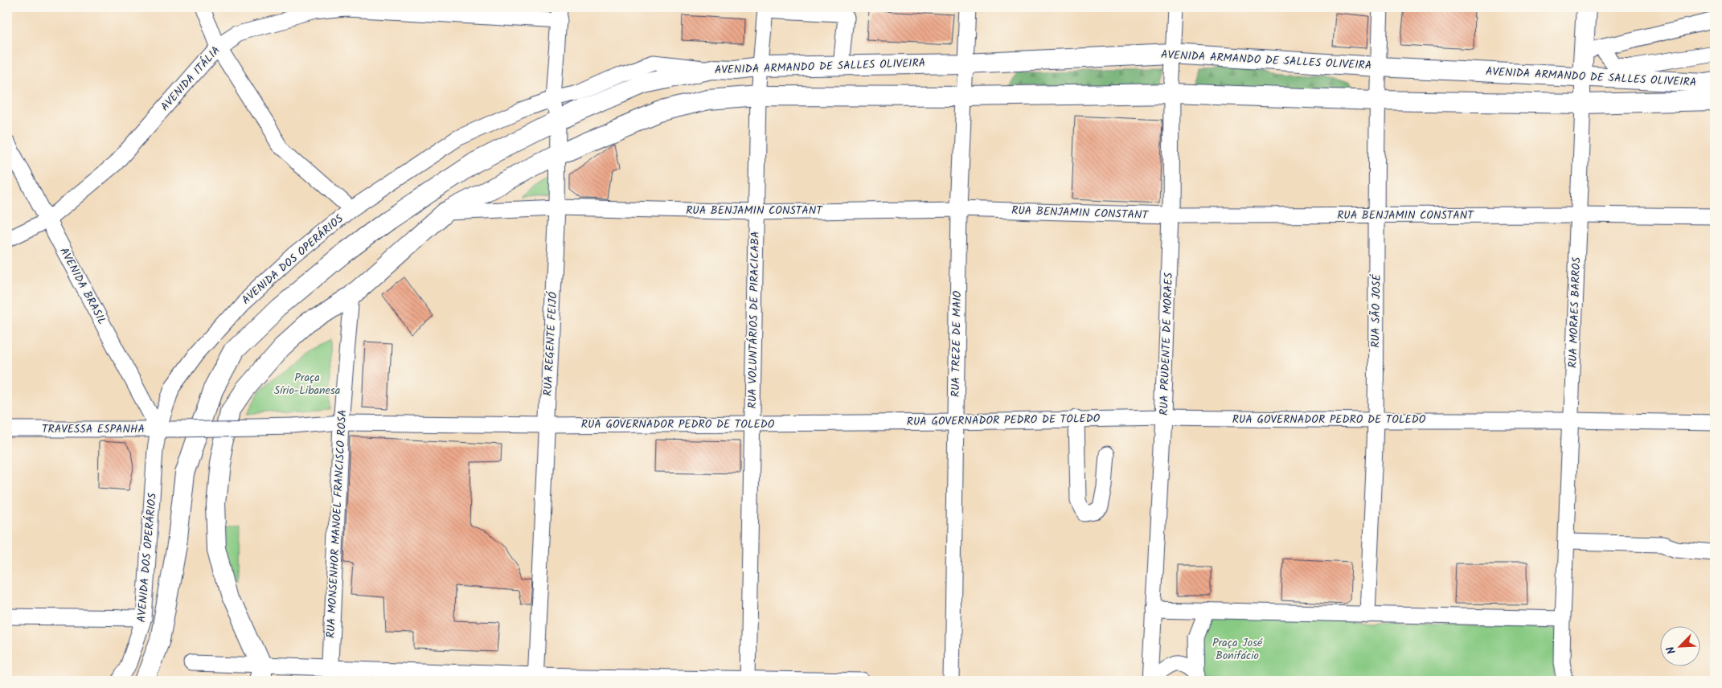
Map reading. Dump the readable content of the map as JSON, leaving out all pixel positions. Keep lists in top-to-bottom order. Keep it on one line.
{"streets":{"main road":["AVENIDA ARMANDO DE SALLES OLIVEIRA","RUA MORAES BARROS"],"street":["AVENIDA ITÁLIA","RUA BENJAMIN CONSTANT","AVENIDA DOS OPERÁRIOS","AVENIDA BRASIL","RUA SÃO JOSÉ","RUA VOLUNTÁRIOS DE PIRACICABA","RUA REGENTE FEIJÓ","RUA TREZE DE MAIO","RUA PRUDENTE DE MORAES","RUA GOVERNADOR PEDRO DE TOLEDO","TRAVESSA ESPANHA","RUA MONSENHOR MANOEL FRANCISCO ROSA"]},"crossings":[["AVENIDA ARMANDO DE SALLES OLIVEIRA","RUA BENJAMIN CONSTANT"],["AVENIDA ARMANDO DE SALLES OLIVEIRA","AVENIDA DOS OPERÁRIOS"],["AVENIDA ARMANDO DE SALLES OLIVEIRA","RUA SÃO JOSÉ"],["AVENIDA ARMANDO DE SALLES OLIVEIRA","RUA MORAES BARROS"],["AVENIDA ARMANDO DE SALLES OLIVEIRA","RUA VOLUNTÁRIOS DE PIRACICABA"],["AVENIDA ARMANDO DE SALLES OLIVEIRA","RUA REGENTE FEIJÓ"],["AVENIDA ARMANDO DE SALLES OLIVEIRA","RUA TREZE DE MAIO"],["AVENIDA ARMANDO DE SALLES OLIVEIRA","RUA PRUDENTE DE MORAES"],["AVENIDA ARMANDO DE SALLES OLIVEIRA","RUA MONSENHOR MANOEL FRANCISCO ROSA"],["AVENIDA ITÁLIA","AVENIDA BRASIL"],["AVENIDA ITÁLIA","RUA REGENTE FEIJÓ"],["RUA BENJAMIN CONSTANT","RUA SÃO JOSÉ"],["RUA BENJAMIN CONSTANT","RUA MORAES BARROS"],["RUA BENJAMIN CONSTANT","RUA VOLUNTÁRIOS DE PIRACICABA"],["RUA BENJAMIN CONSTANT","RUA REGENTE FEIJÓ"],["RUA BENJAMIN CONSTANT","RUA TREZE DE MAIO"],["RUA BENJAMIN CONSTANT","RUA PRUDENTE DE MORAES"],["AVENIDA DOS OPERÁRIOS","AVENIDA BRASIL"],["AVENIDA DOS OPERÁRIOS","RUA REGENTE FEIJÓ"],["AVENIDA DOS OPERÁRIOS","TRAVESSA ESPANHA"],["AVENIDA BRASIL","TRAVESSA ESPANHA"],["RUA SÃO JOSÉ","RUA GOVERNADOR PEDRO DE TOLEDO"],["RUA MORAES BARROS","RUA GOVERNADOR PEDRO DE TOLEDO"],["RUA VOLUNTÁRIOS DE PIRACICABA","RUA GOVERNADOR PEDRO DE TOLEDO"],["RUA REGENTE FEIJÓ","RUA GOVERNADOR PEDRO DE TOLEDO"],["RUA TREZE DE MAIO","RUA GOVERNADOR PEDRO DE TOLEDO"],["RUA PRUDENTE DE MORAES","RUA GOVERNADOR PEDRO DE TOLEDO"],["RUA GOVERNADOR PEDRO DE TOLEDO","TRAVESSA ESPANHA"],["RUA GOVERNADOR PEDRO DE TOLEDO","RUA MONSENHOR MANOEL FRANCISCO ROSA"]],"parks":["Praça Sírio-Libanesa","Praça José Bonifácio"],"north":"bottom left"}
